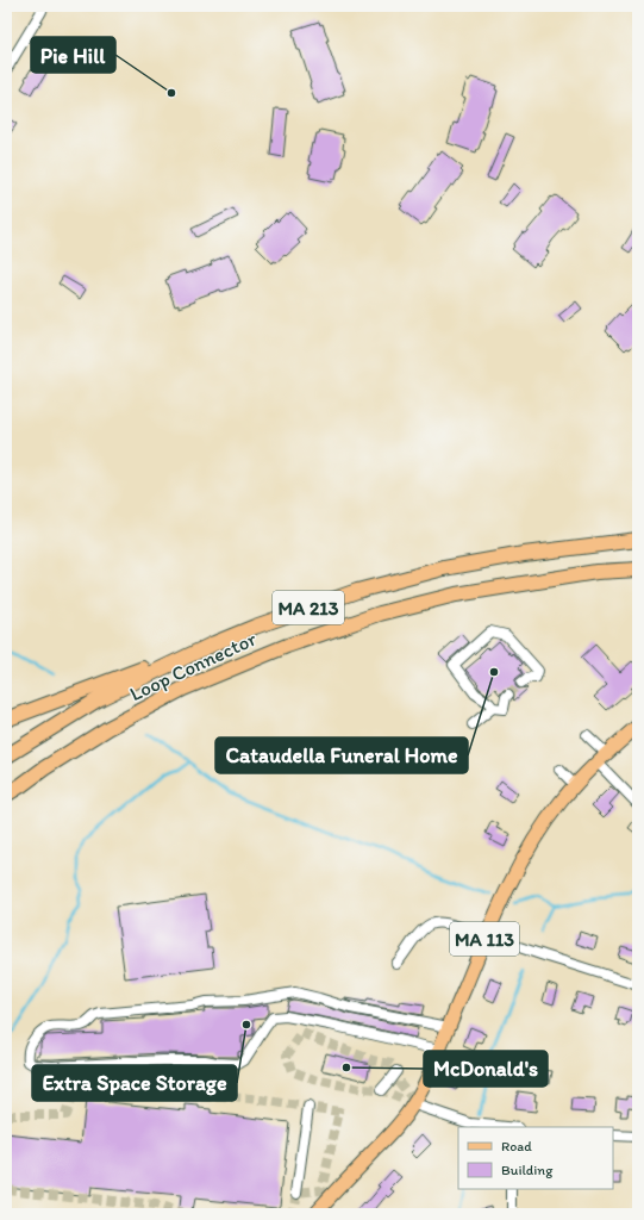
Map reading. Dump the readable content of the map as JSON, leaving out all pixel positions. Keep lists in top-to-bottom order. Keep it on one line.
{"streets":{"highway":["MA 213","Loop Connector"],"main road":["MA 113"]},"places":["Pie Hill","Cataudella Funeral Home","Extra Space Storage","McDonald's"],"legend":["Road","Building"]}
